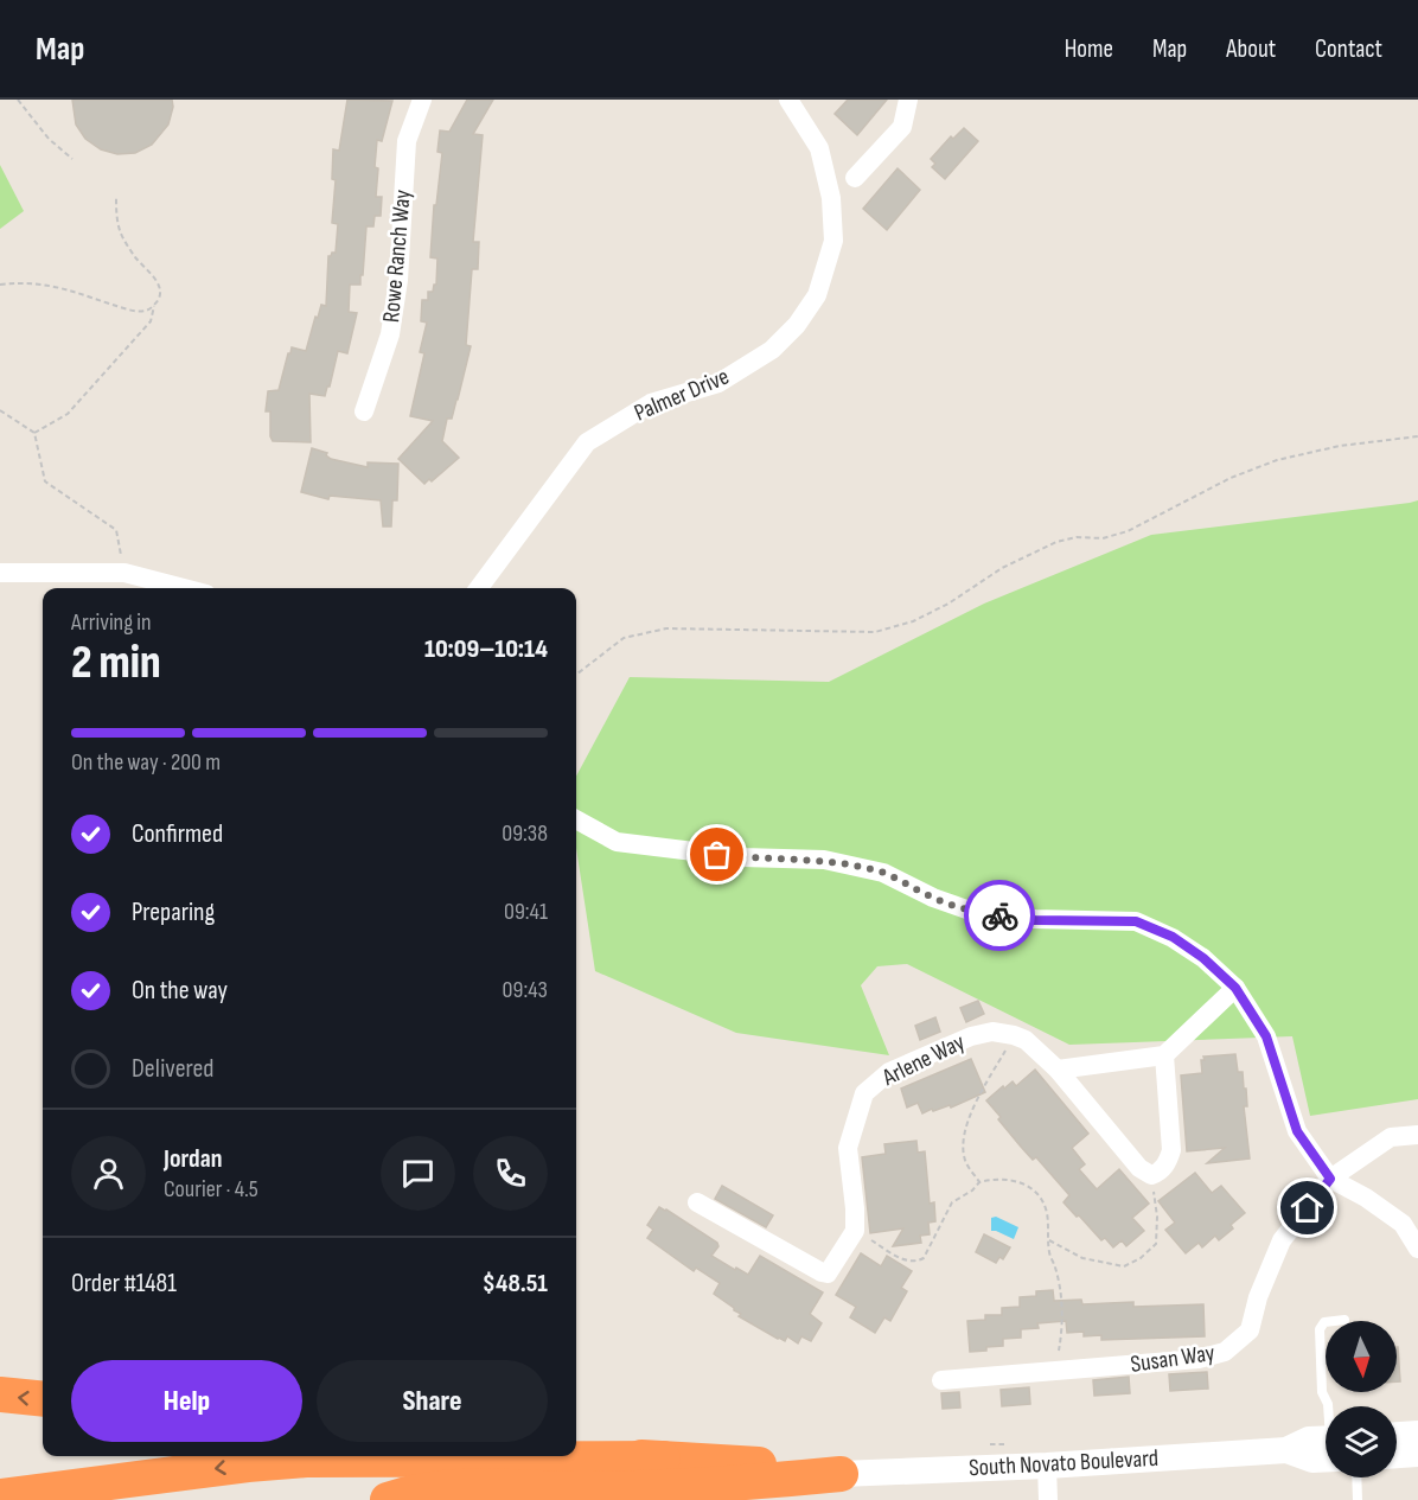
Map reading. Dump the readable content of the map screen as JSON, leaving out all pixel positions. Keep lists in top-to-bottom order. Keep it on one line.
{"streets":{"main road":["South Novato Boulevard"],"street":["Rowe Ranch Way","Palmer Drive","Arlene Way","Susan Way"]},"north":"bottom","page":{"header":"Map","nav":["Home","Map","About","Contact"],"heading":["2 min","Arriving in","10:09–10:14"],"panel":["Jordan","Courier · 4.5","Order #1481","$48.51"],"bar":"On the way · 200 m","list":[["Confirmed","09:38"],["Preparing","09:41"],["On the way","09:43"],"Delivered"],"buttons":["Help","Share"]}}
